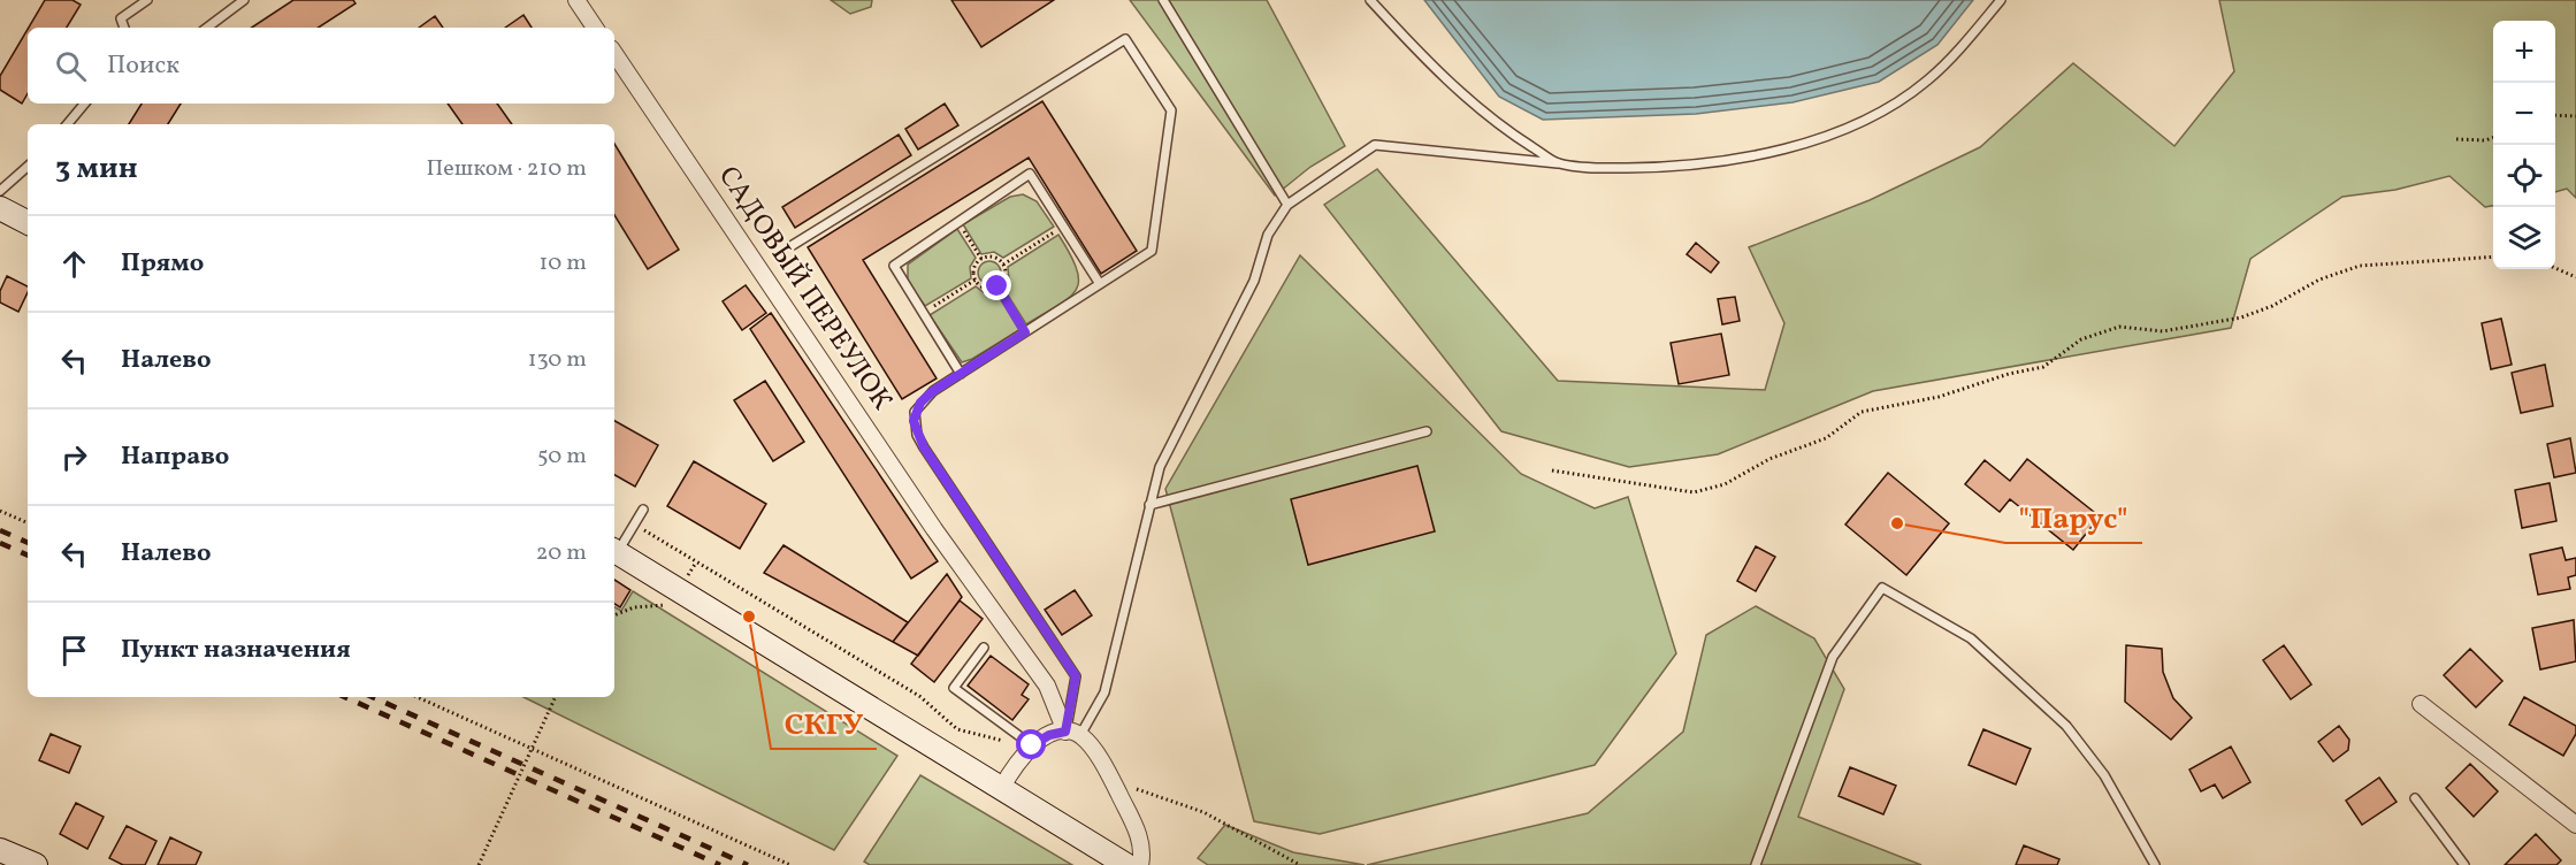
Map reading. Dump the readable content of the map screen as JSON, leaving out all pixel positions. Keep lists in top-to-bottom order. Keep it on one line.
{"streets":{"street":["САДОВЫЙ ПЕРЕУЛОК"]},"places":["\"Парус\"","СКГУ"],"page":{"map_buttons":["+","−"],"search":"Поиск","heading":["3 мин","Пешком · 210 m"],"list":[["Прямо","10 m"],["Налево","130 m"],["Направо","50 m"],["Налево","20 m"],"Пункт назначения"]}}
